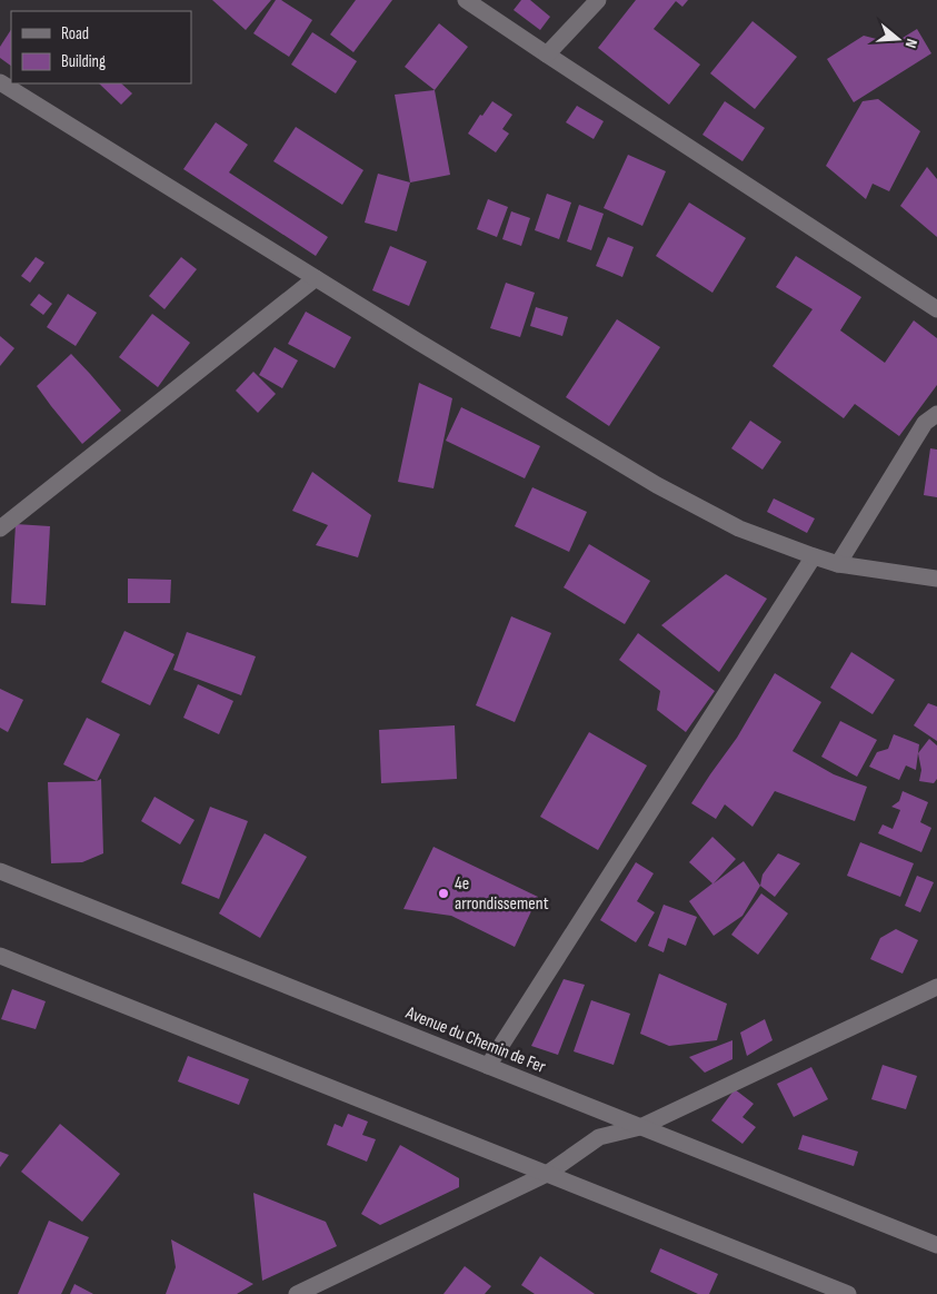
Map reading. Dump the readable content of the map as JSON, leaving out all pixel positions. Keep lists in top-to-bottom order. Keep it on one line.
{"streets":{"street":["Avenue du Chemin de Fer"]},"places":["4e arrondissement"],"legend":["Road","Building"],"north":"right"}
